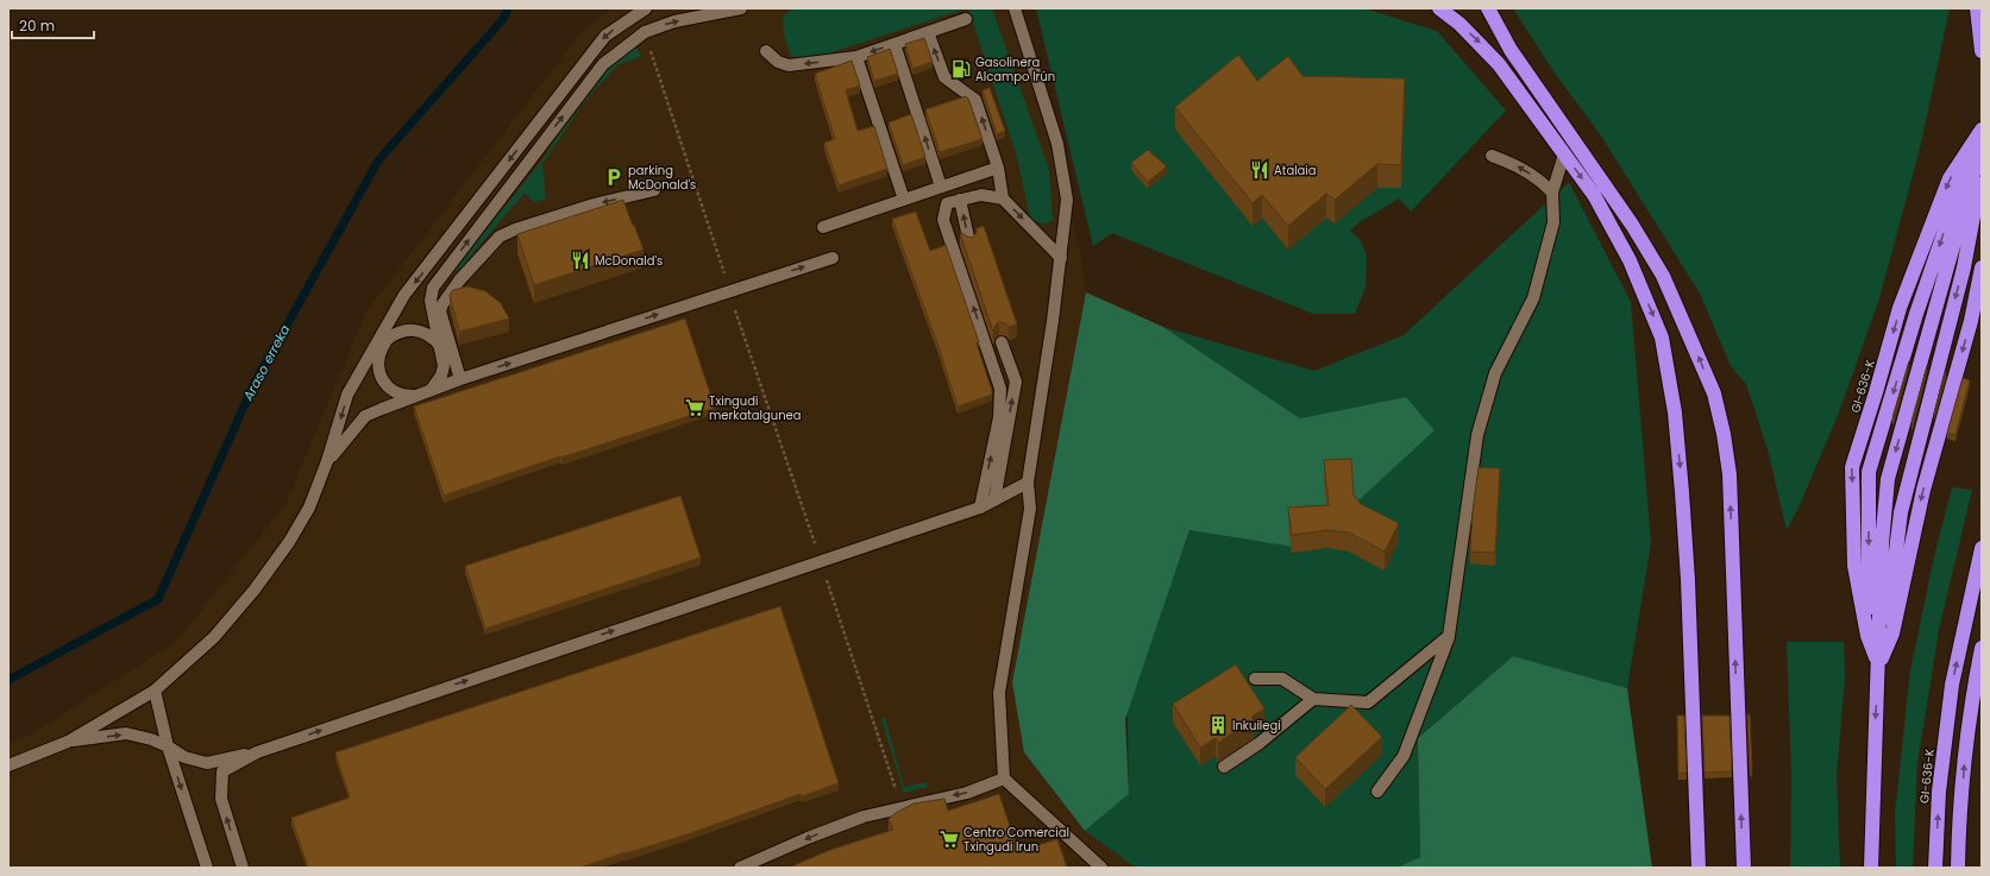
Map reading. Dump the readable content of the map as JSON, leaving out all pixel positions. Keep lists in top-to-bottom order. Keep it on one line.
{"streets":{"highway":["GI-636-K"]},"water":["Araso erreka"],"places":{"fuel station":["Gasolinera Alcampo Irún"],"restaurant":["Atalaia","McDonald's"],"parking":["parking McDonald's"],"supermarket":["Txingudi merkatalgunea","Centro Comercial Txingudi Irun"],"building":["Inkuilegi"]},"scale_bar":"20 m"}
